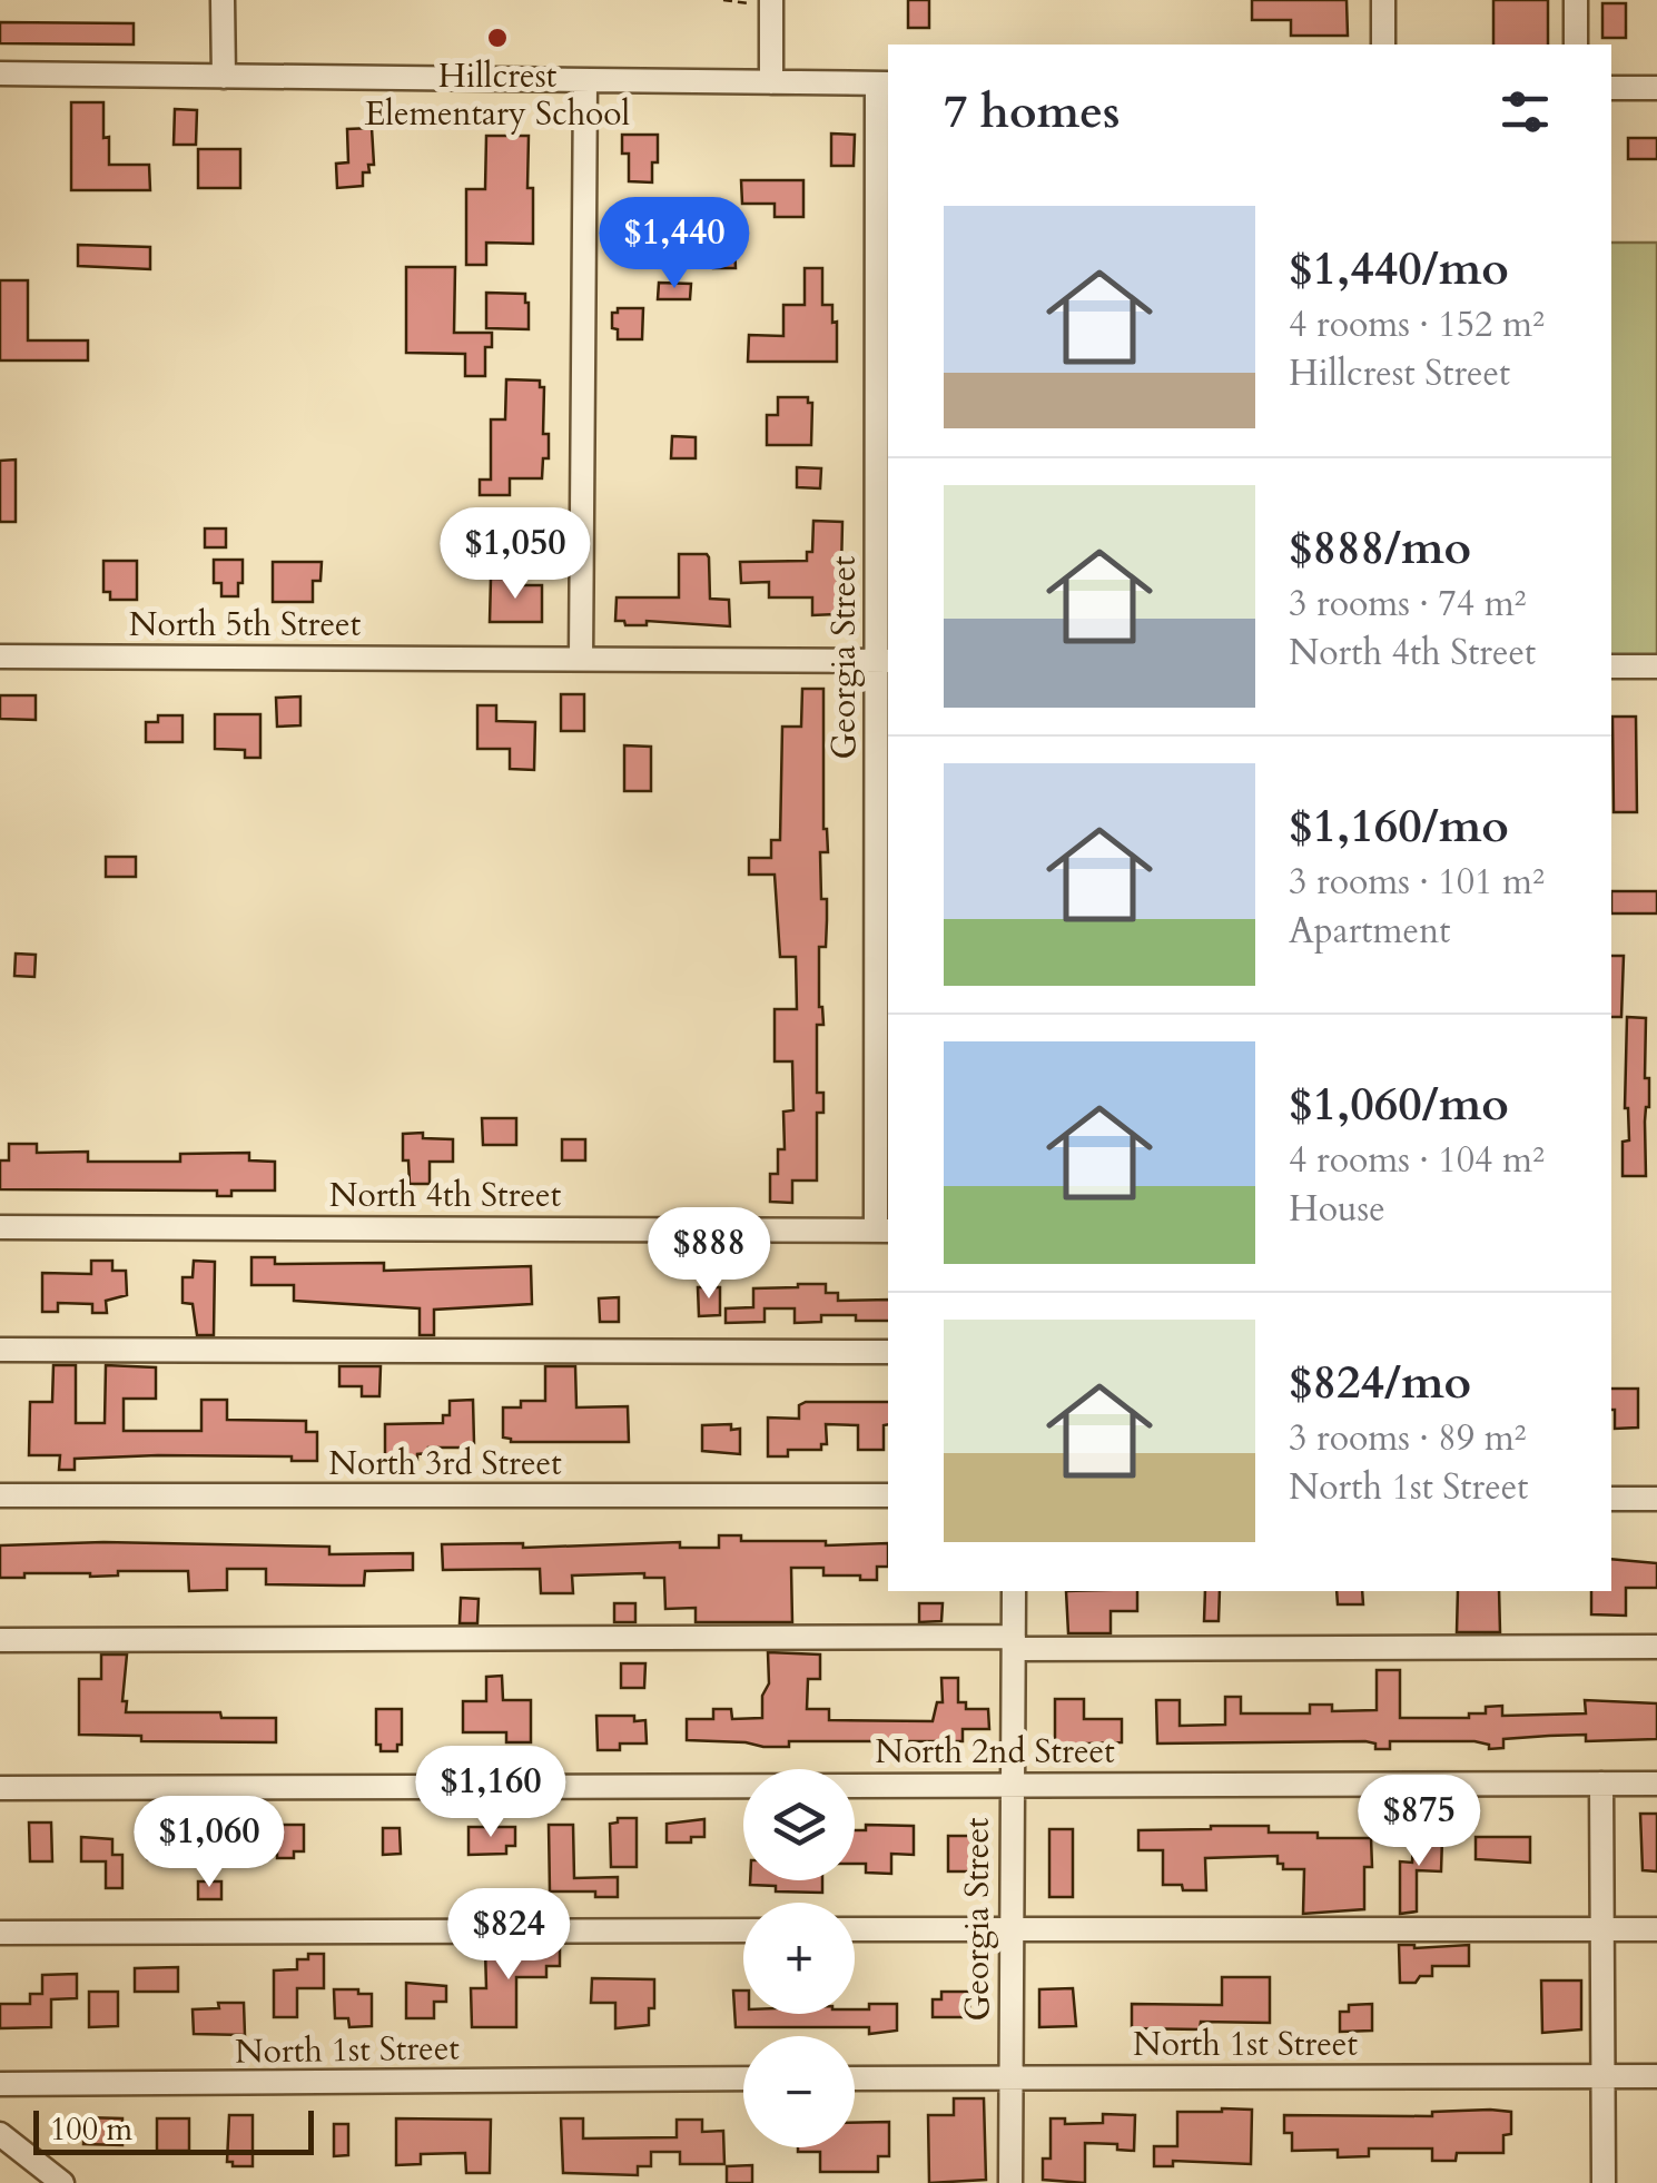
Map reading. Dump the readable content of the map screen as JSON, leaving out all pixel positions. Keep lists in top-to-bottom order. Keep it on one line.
{"streets":{"street":["North 5th Street","Georgia Street","North 4th Street","North 3rd Street","North 2nd Street","North 1st Street"]},"crossings":[["North 5th Street","Georgia Street"],["Georgia Street","North 4th Street"],["Georgia Street","North 2nd Street"],["Georgia Street","North 1st Street"]],"places":["Hillcrest Elementary School"],"scale_bar":"100 m","page":{"heading":"7 homes","list":[{"name":"$1,440/mo","note":"4 rooms · 152 m² · Hillcrest Street"},{"name":"$888/mo","note":"3 rooms · 74 m² · North 4th Street"},{"name":"$1,160/mo","note":"3 rooms · 101 m² · Apartment"},{"name":"$1,060/mo","note":"4 rooms · 104 m² · House"},{"name":"$824/mo","note":"3 rooms · 89 m² · North 1st Street"}],"price":["$1,440","$1,050","$888","$1,160","$875","$1,060","$824"],"map_buttons":["+","−"],"scale":"100 m"}}
